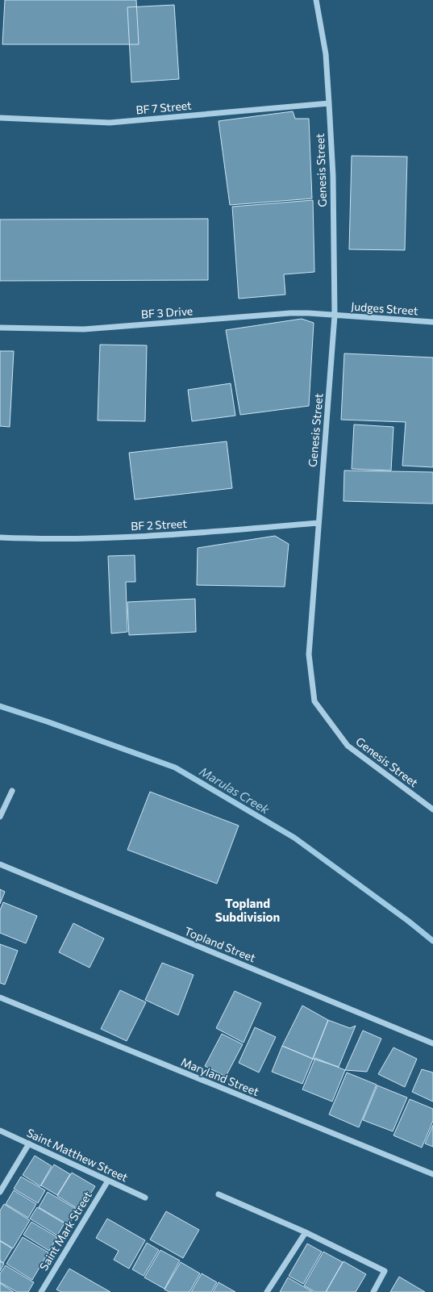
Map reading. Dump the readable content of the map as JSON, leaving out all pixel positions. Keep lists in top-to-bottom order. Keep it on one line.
{"streets":{"street":["BF 7 Street","Genesis Street","Judges Street","BF 3 Drive","BF 2 Street","Topland Street","Maryland Street","Saint Matthew Street","Saint Mark Street"]},"crossings":[["BF 7 Street","Genesis Street"],["Genesis Street","Judges Street"],["Genesis Street","BF 3 Drive"],["Genesis Street","BF 2 Street"],["Judges Street","BF 3 Drive"],["Saint Matthew Street","Saint Mark Street"]],"districts":["Topland Subdivision"],"water":["Marulas Creek"]}
